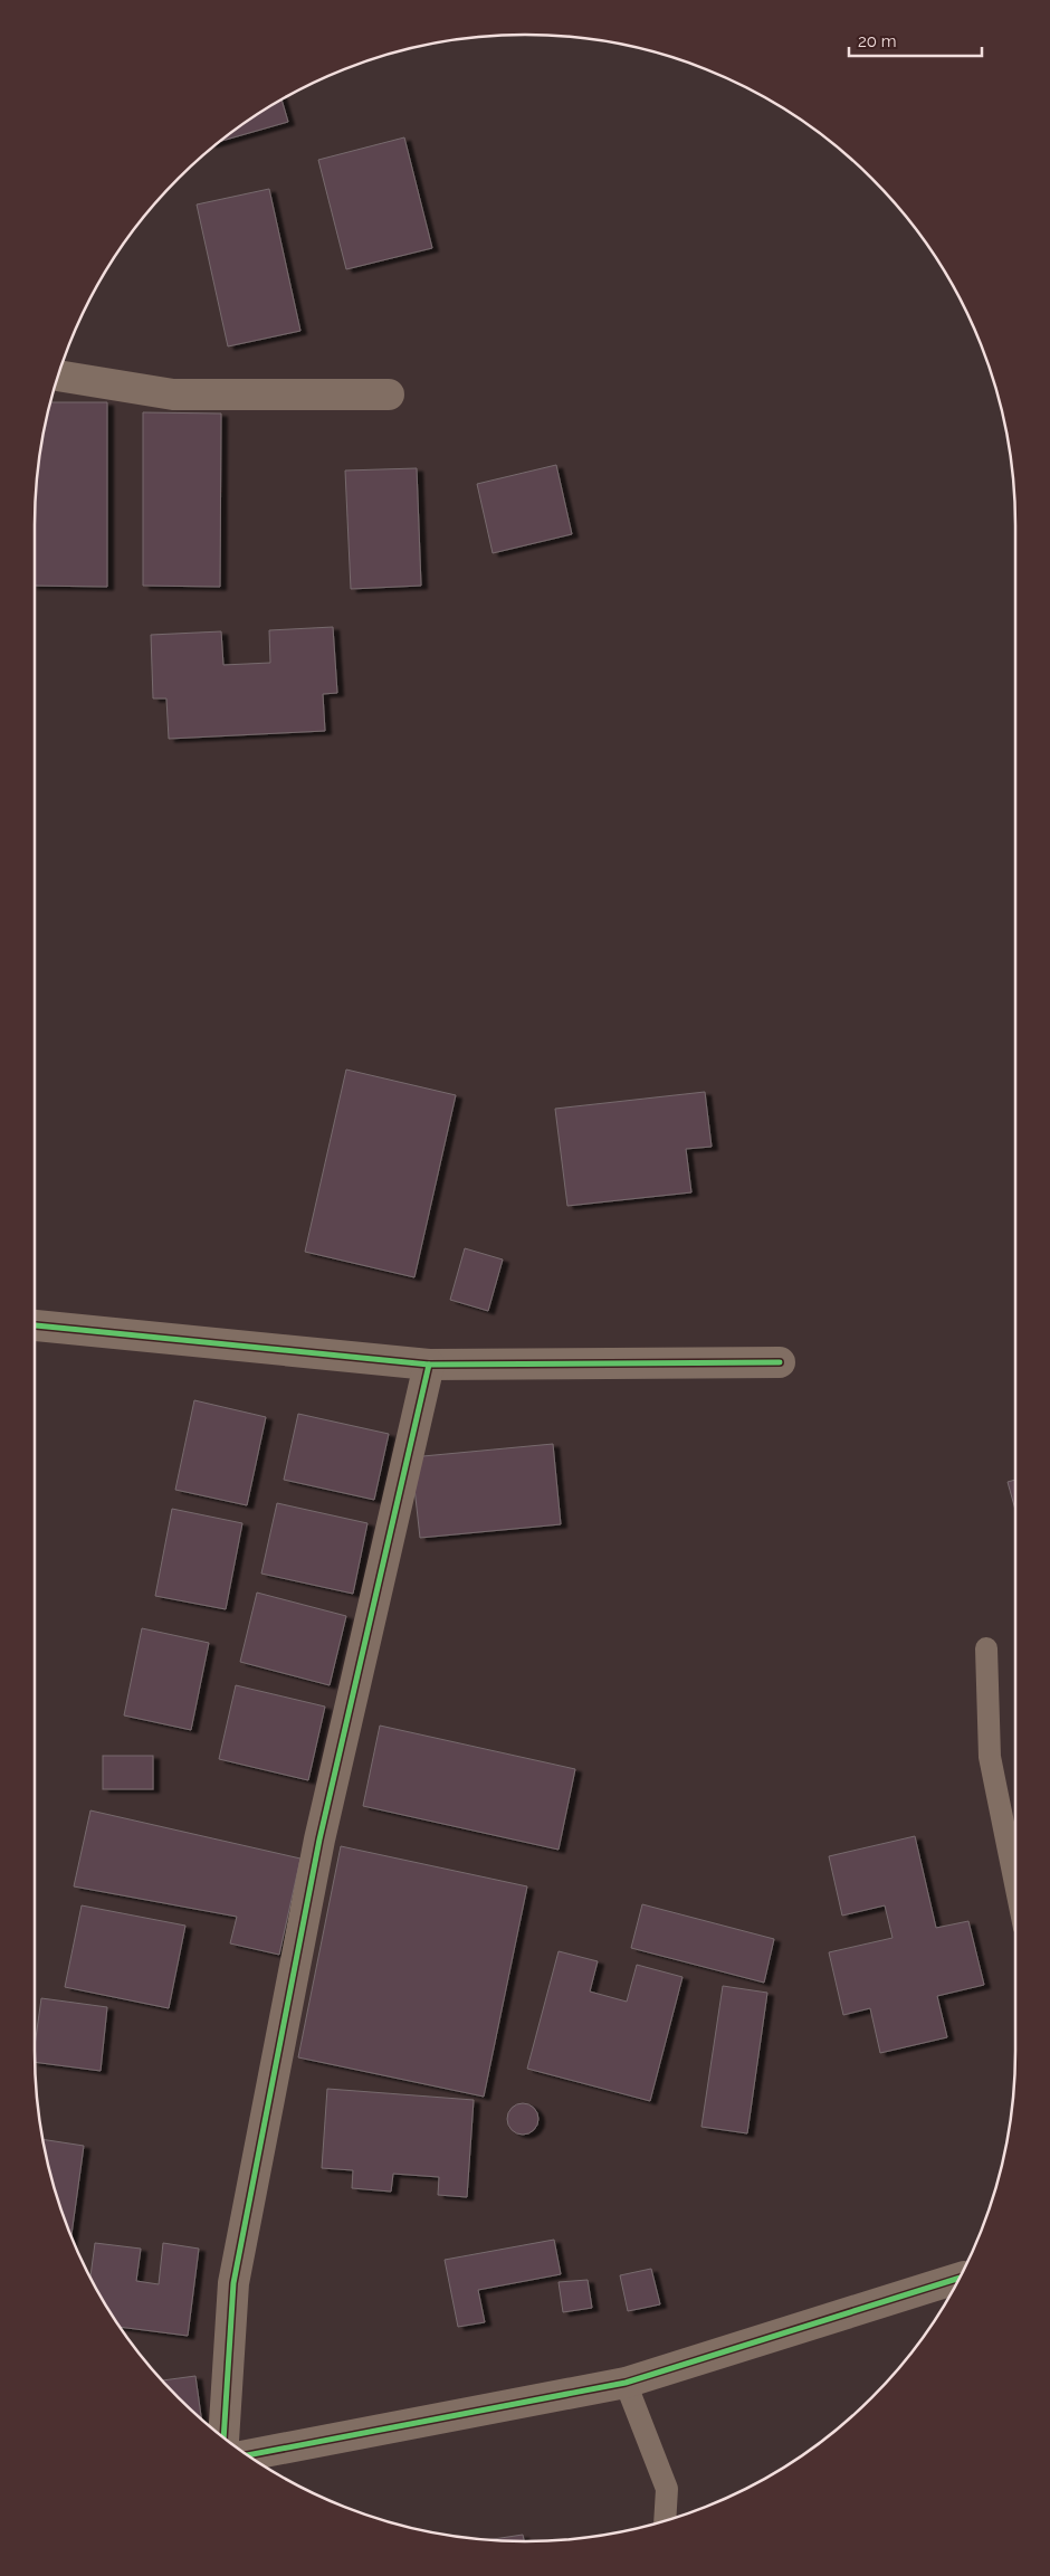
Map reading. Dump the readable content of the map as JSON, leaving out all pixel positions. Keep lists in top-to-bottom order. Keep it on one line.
{"scale_bar":"20 m"}
